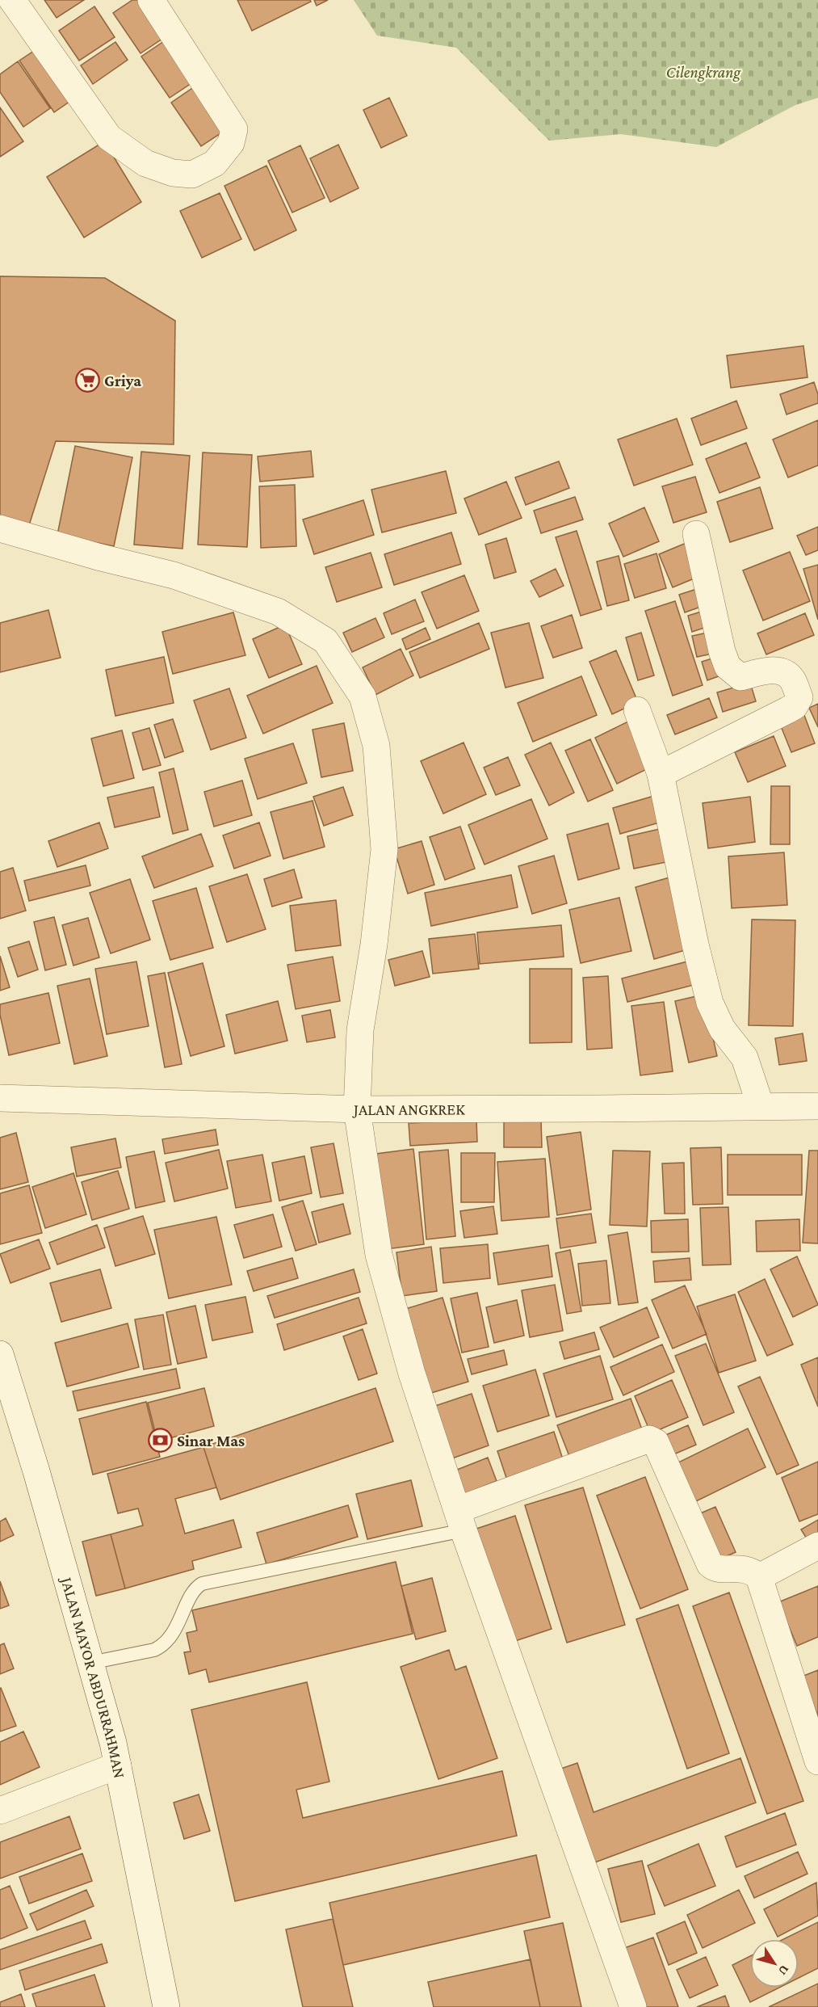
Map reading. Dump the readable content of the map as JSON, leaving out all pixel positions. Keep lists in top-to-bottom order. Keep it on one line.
{"streets":{"street":["JALAN ANGKREK","JALAN MAYOR ABDURRAHMAN"]},"parks":["Cilengkrang"],"places":{"supermarket":["Griya"],"bank":["Sinar Mas"]},"north":"bottom right"}
